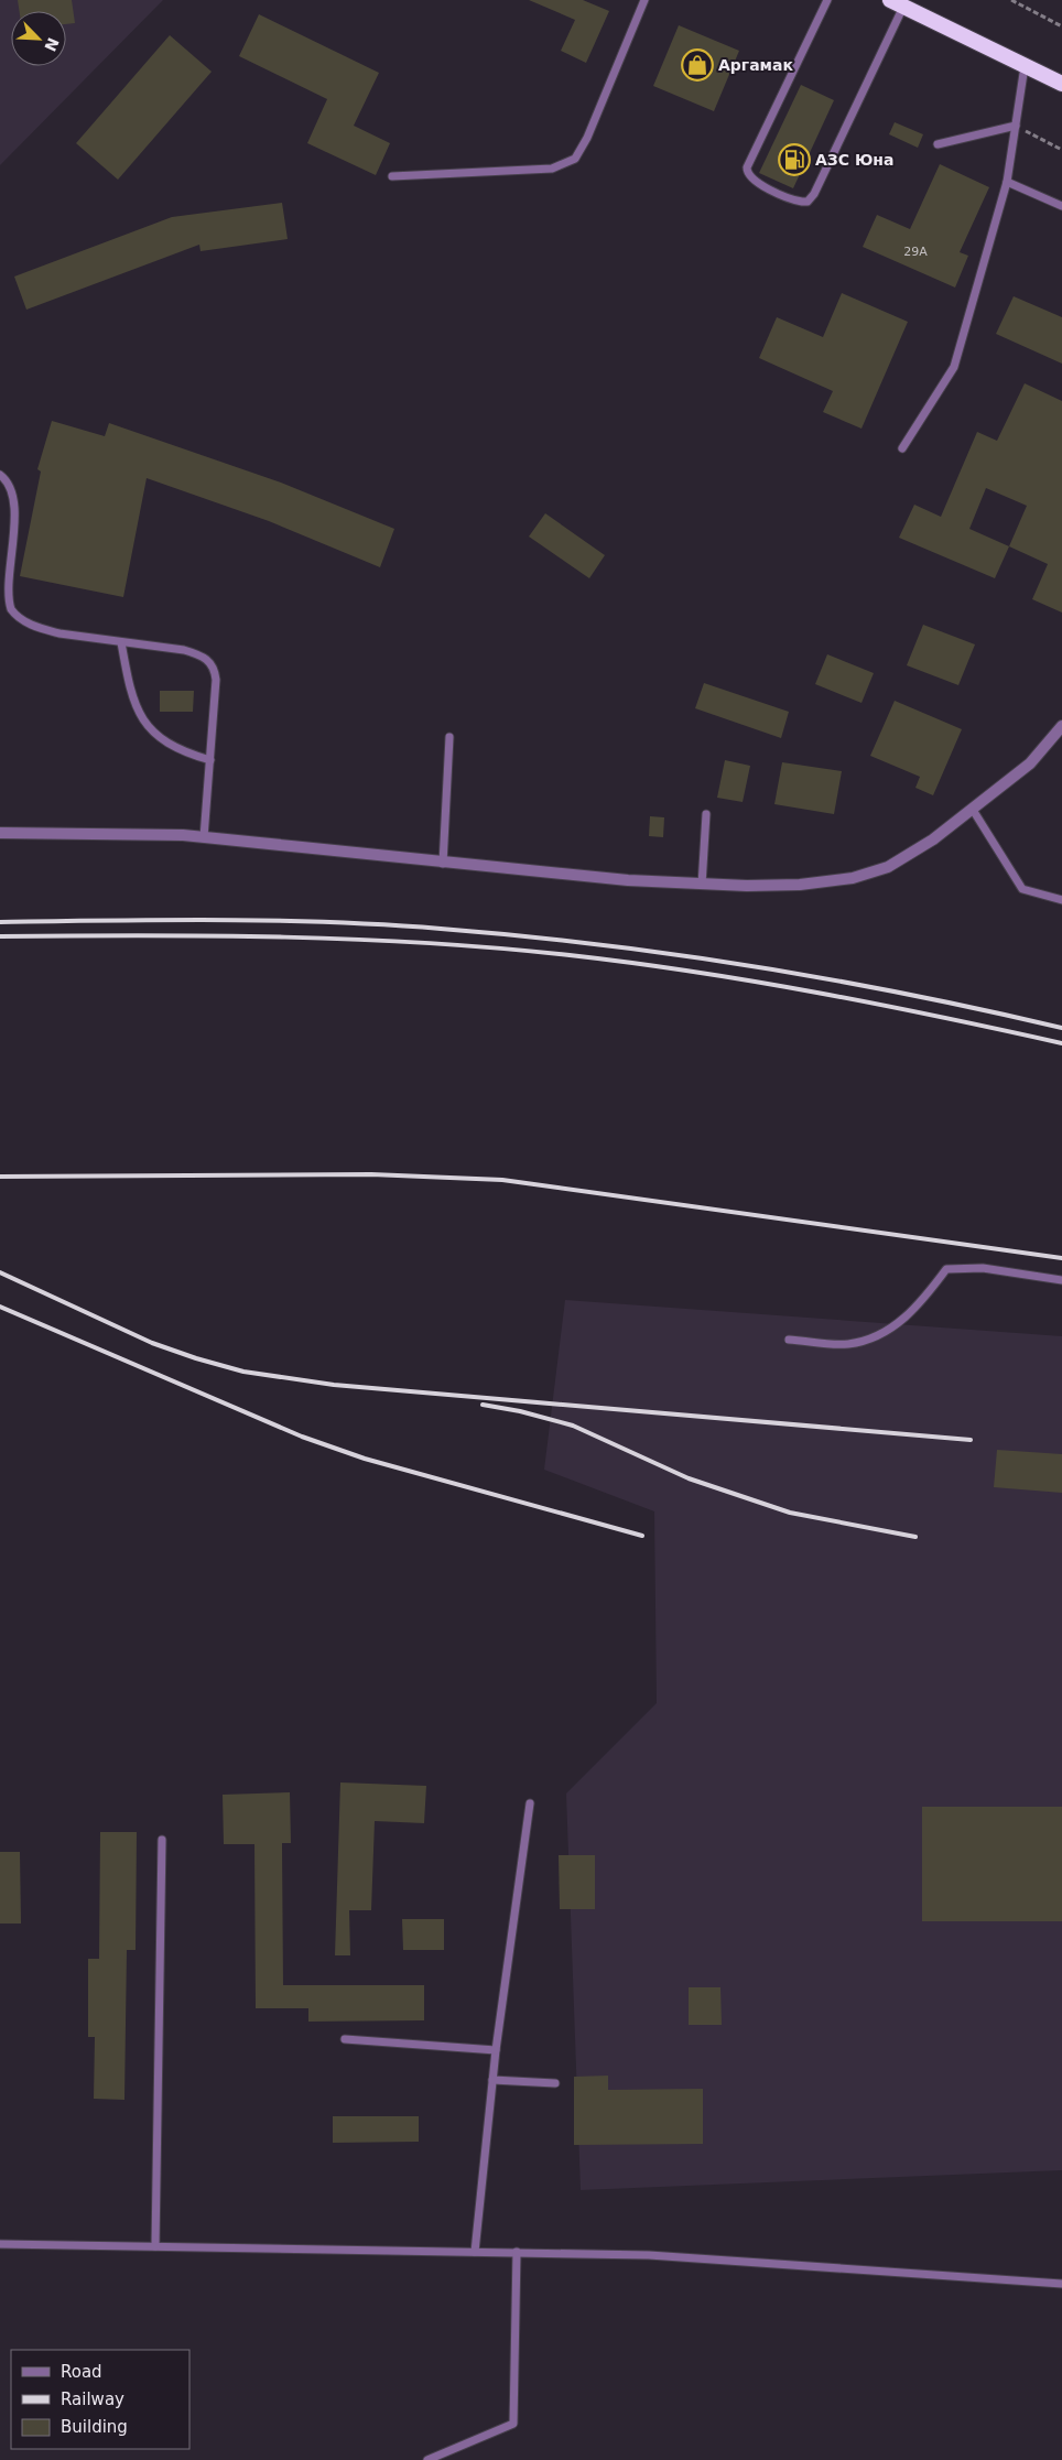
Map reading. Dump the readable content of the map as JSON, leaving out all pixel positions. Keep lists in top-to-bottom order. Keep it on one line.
{"places":{"shop":["Аргамак"],"fuel station":["АЗС Юна"]},"house_numbers":["29А"],"legend":["Road","Railway","Building"],"north":"bottom right"}
